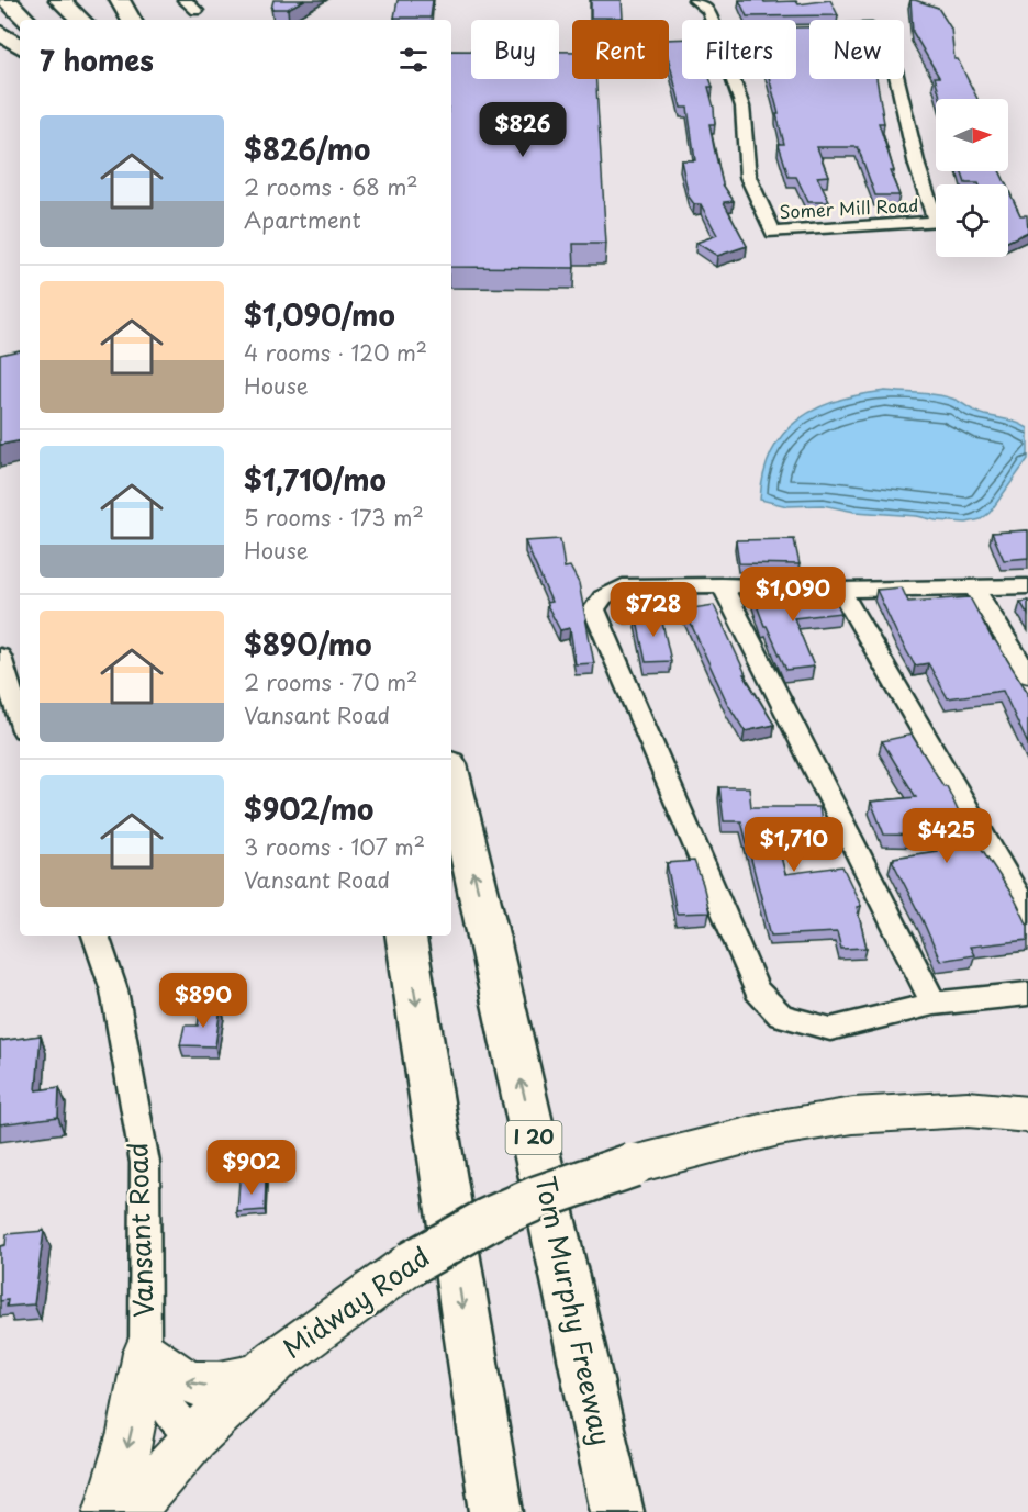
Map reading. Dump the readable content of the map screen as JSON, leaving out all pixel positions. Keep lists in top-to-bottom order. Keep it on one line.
{"streets":{"highway":["I 20","Tom Murphy Freeway"],"street":["Somer Mill Road","Vansant Road","Midway Road"]},"crossings":[["Vansant Road","Midway Road"]],"north":"right","page":{"chip":["Buy","Rent","Filters","New"],"heading":"7 homes","list":[{"name":"$826/mo","note":"2 rooms · 68 m² · Apartment"},{"name":"$1,090/mo","note":"4 rooms · 120 m² · House"},{"name":"$1,710/mo","note":"5 rooms · 173 m² · House"},{"name":"$890/mo","note":"2 rooms · 70 m² · Vansant Road"},{"name":"$902/mo","note":"3 rooms · 107 m² · Vansant Road"}],"price":["$826","$1,090","$728","$425","$1,710","$890","$902"]}}
